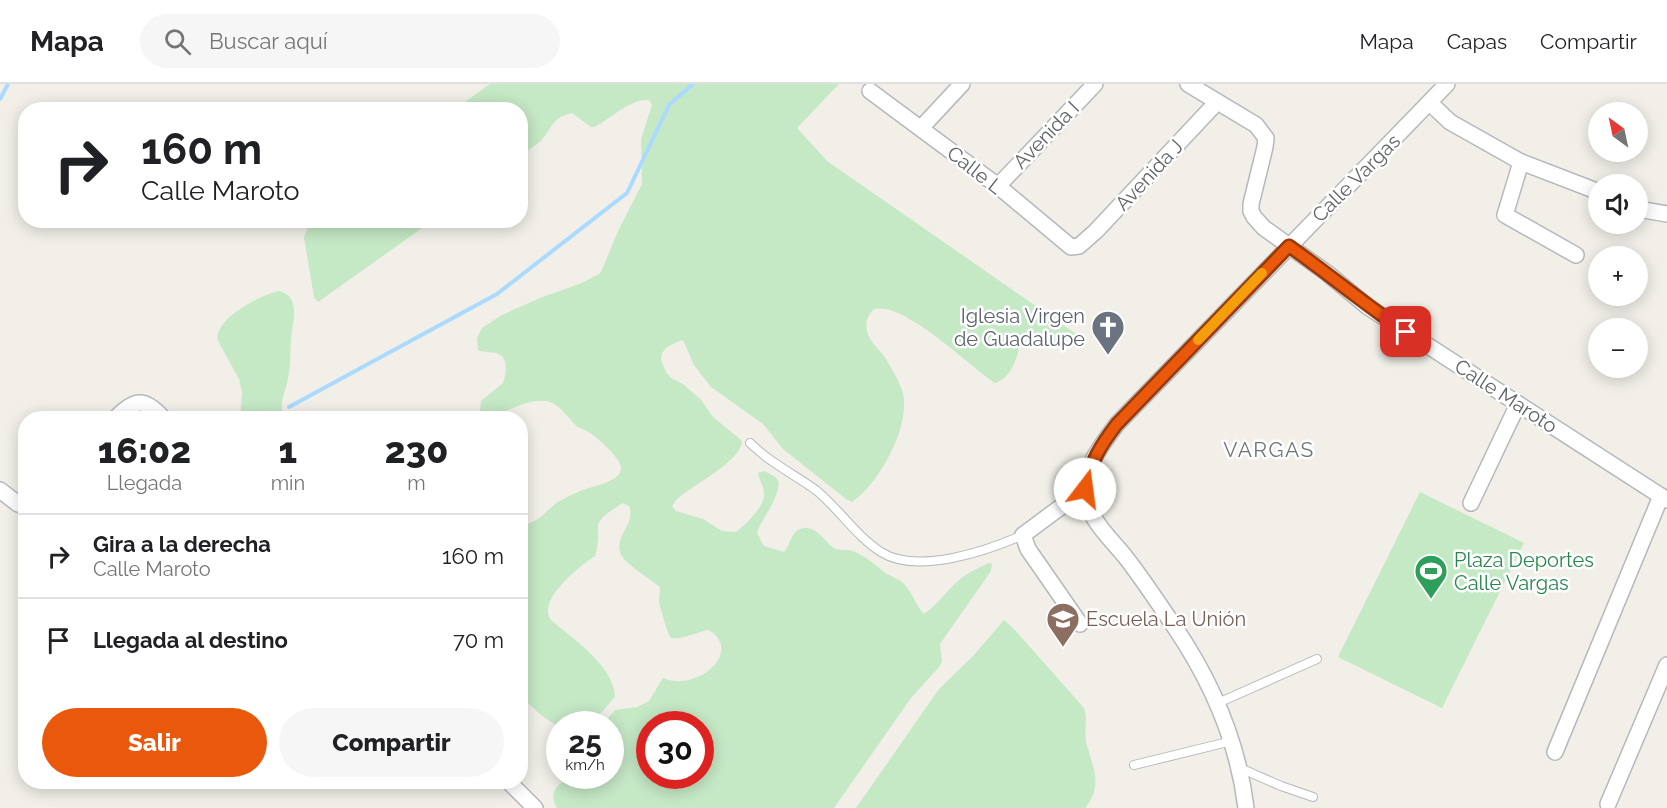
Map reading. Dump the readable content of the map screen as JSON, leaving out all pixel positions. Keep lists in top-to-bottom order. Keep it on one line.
{"streets":{"street":["Avenida I","Calle L","Avenida J","Calle Vargas","Calle Maroto"]},"crossings":[["Avenida I","Calle L"],["Calle L","Avenida J"],["Avenida J","Calle Maroto"],["Calle Vargas","Calle Maroto"]],"districts":["VARGAS"],"places":{"church":["Iglesia Virgen de Guadalupe"],"sports":["Plaza Deportes Calle Vargas"],"school or university":["Escuela La Unión"]},"north":"top left","page":{"header":"Mapa","search":"Buscar aquí","nav":["Mapa","Capas","Compartir"],"map_buttons":["+","−"],"turn":["160 m","Calle Maroto"],"eta":["16:02","Llegada","1","min","230","m"],"list":[{"name":"Gira a la derecha","note":"Calle Maroto","value":"160 m"},{"name":"Llegada al destino","value":"70 m"}],"buttons":["Salir","Compartir"],"speed":"25 km/h","limit":"30"}}
